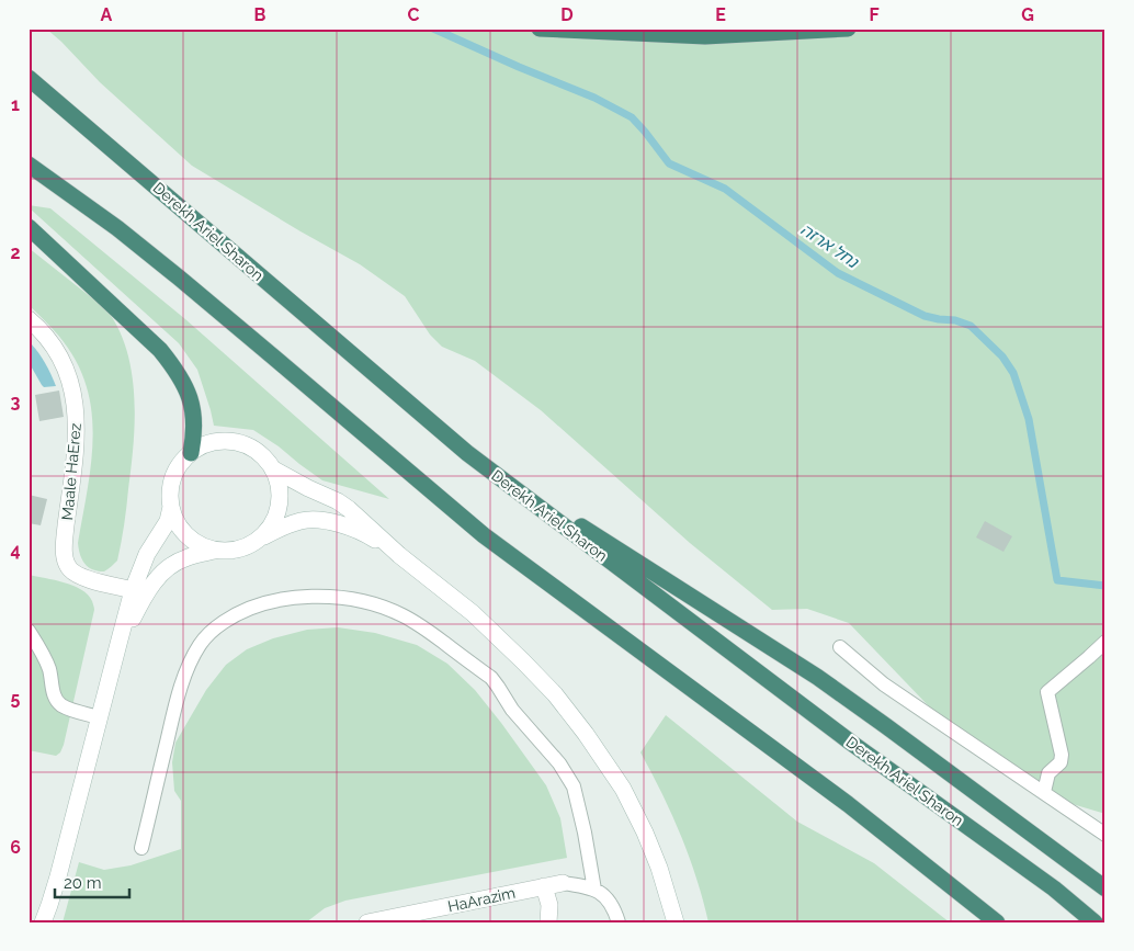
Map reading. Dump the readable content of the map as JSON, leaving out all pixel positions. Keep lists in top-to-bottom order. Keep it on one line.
{"streets":{"highway":["Derekh Ariel Sharon"],"main road":["Maale HaErez","HaArazim"]},"water":["נחל ארזה"],"scale_bar":"20 m","grid":{"columns":["A","B","C","D","E","F","G"],"rows":["1","2","3","4","5","6"]}}
